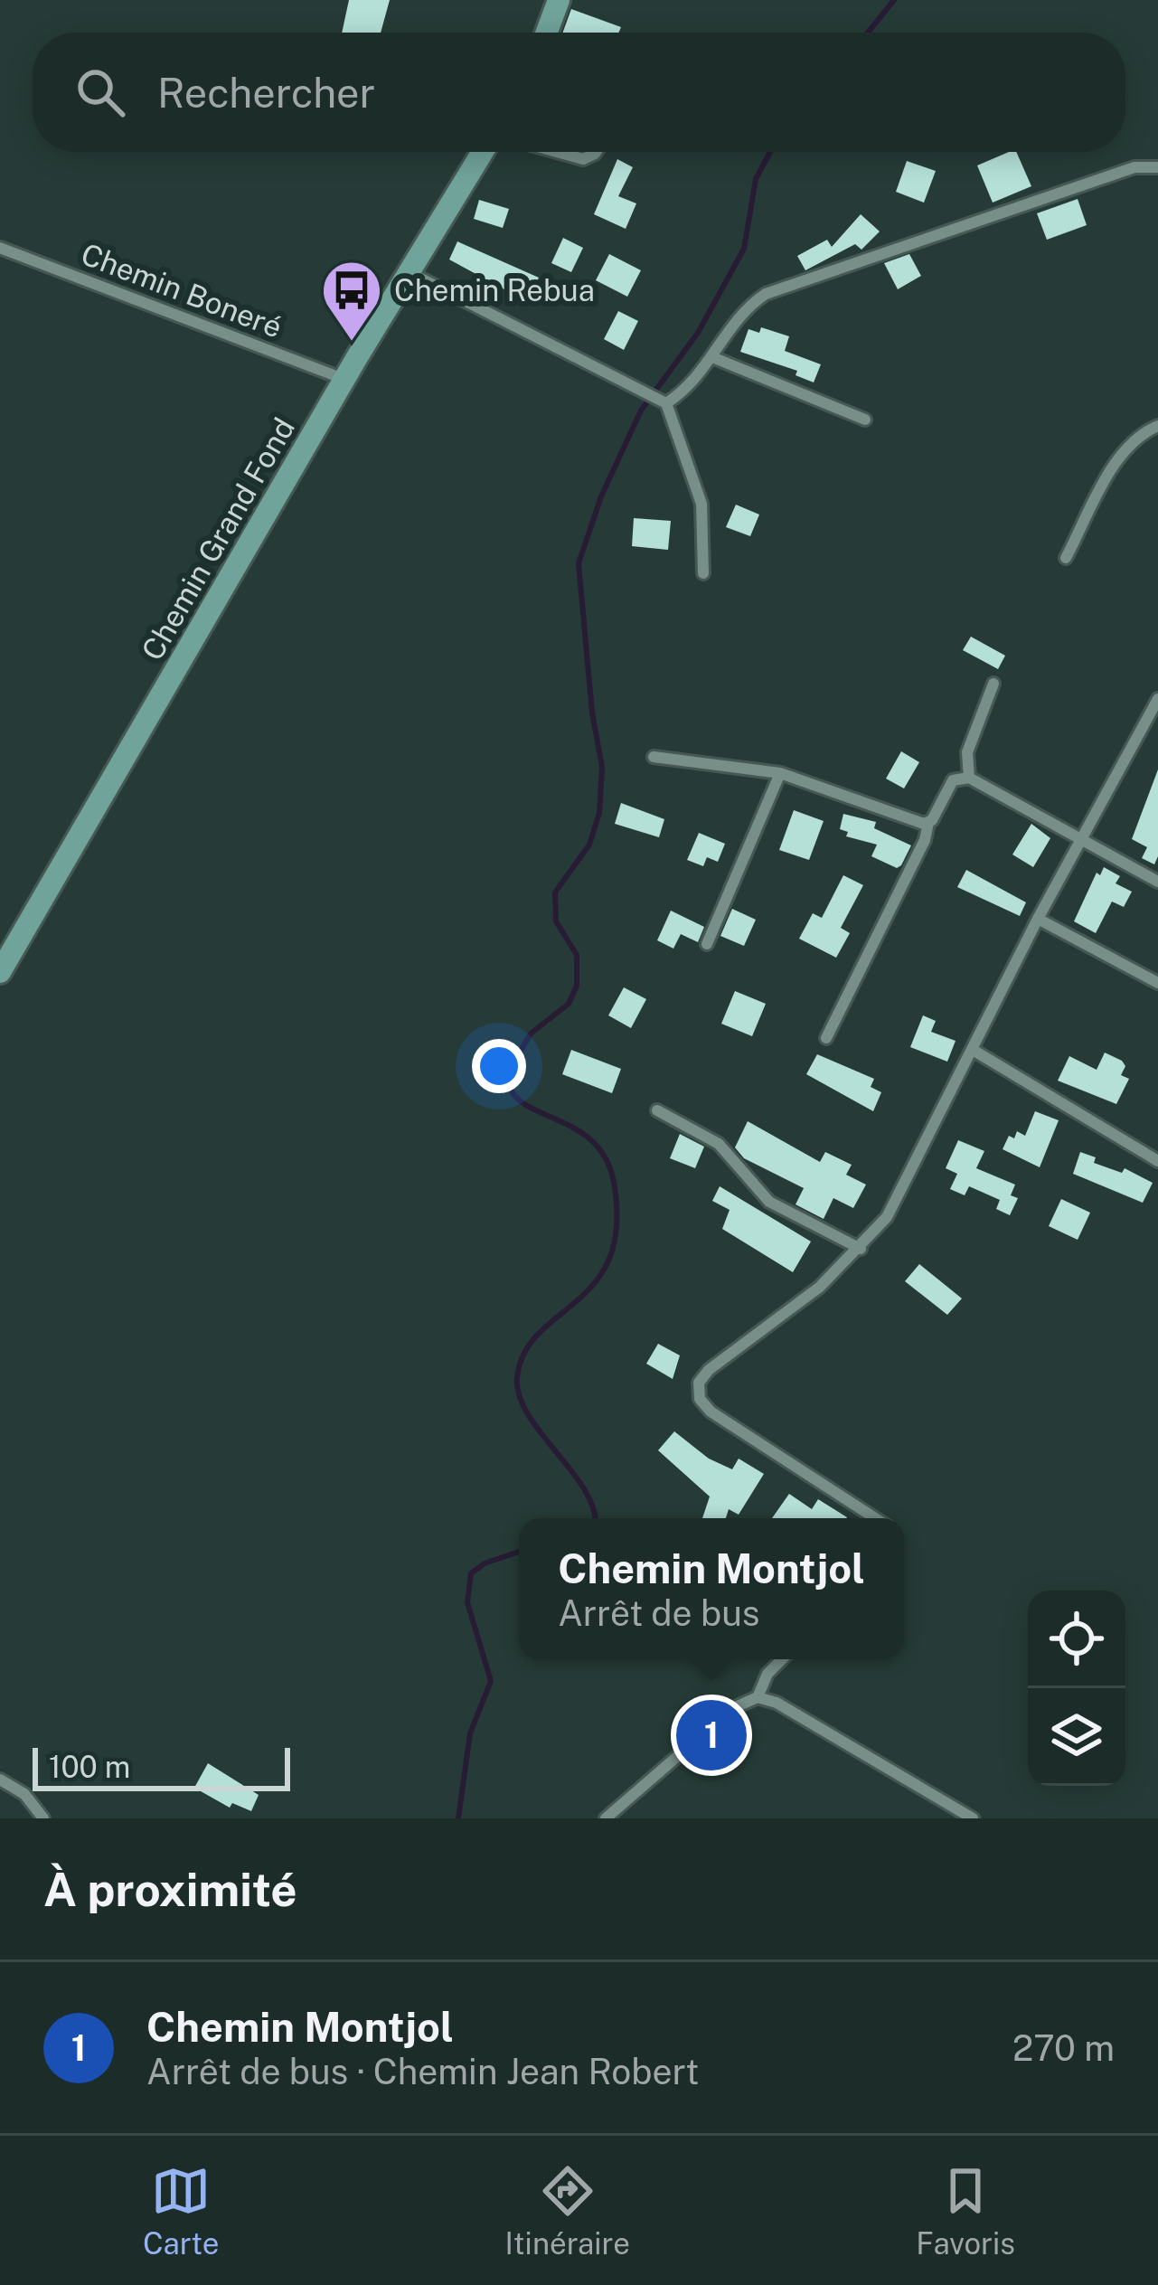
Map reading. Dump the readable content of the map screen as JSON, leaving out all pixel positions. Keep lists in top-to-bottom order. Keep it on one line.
{"streets":{"street":["Chemin Boneré","Chemin Grand Fond"]},"crossings":[["Chemin Boneré","Chemin Grand Fond"]],"places":{"bus stop":["Chemin Rebua"]},"scale_bar":"100 m","page":{"search":"Rechercher","popup":["Chemin Montjol","Arrêt de bus"],"pins":"1","scale":"100 m","heading":"À proximité","list":[{"mark":"1","name":"Chemin Montjol","note":"Arrêt de bus · Chemin Jean Robert","value":"270 m"}],"nav":["Carte","Itinéraire","Favoris"]}}
